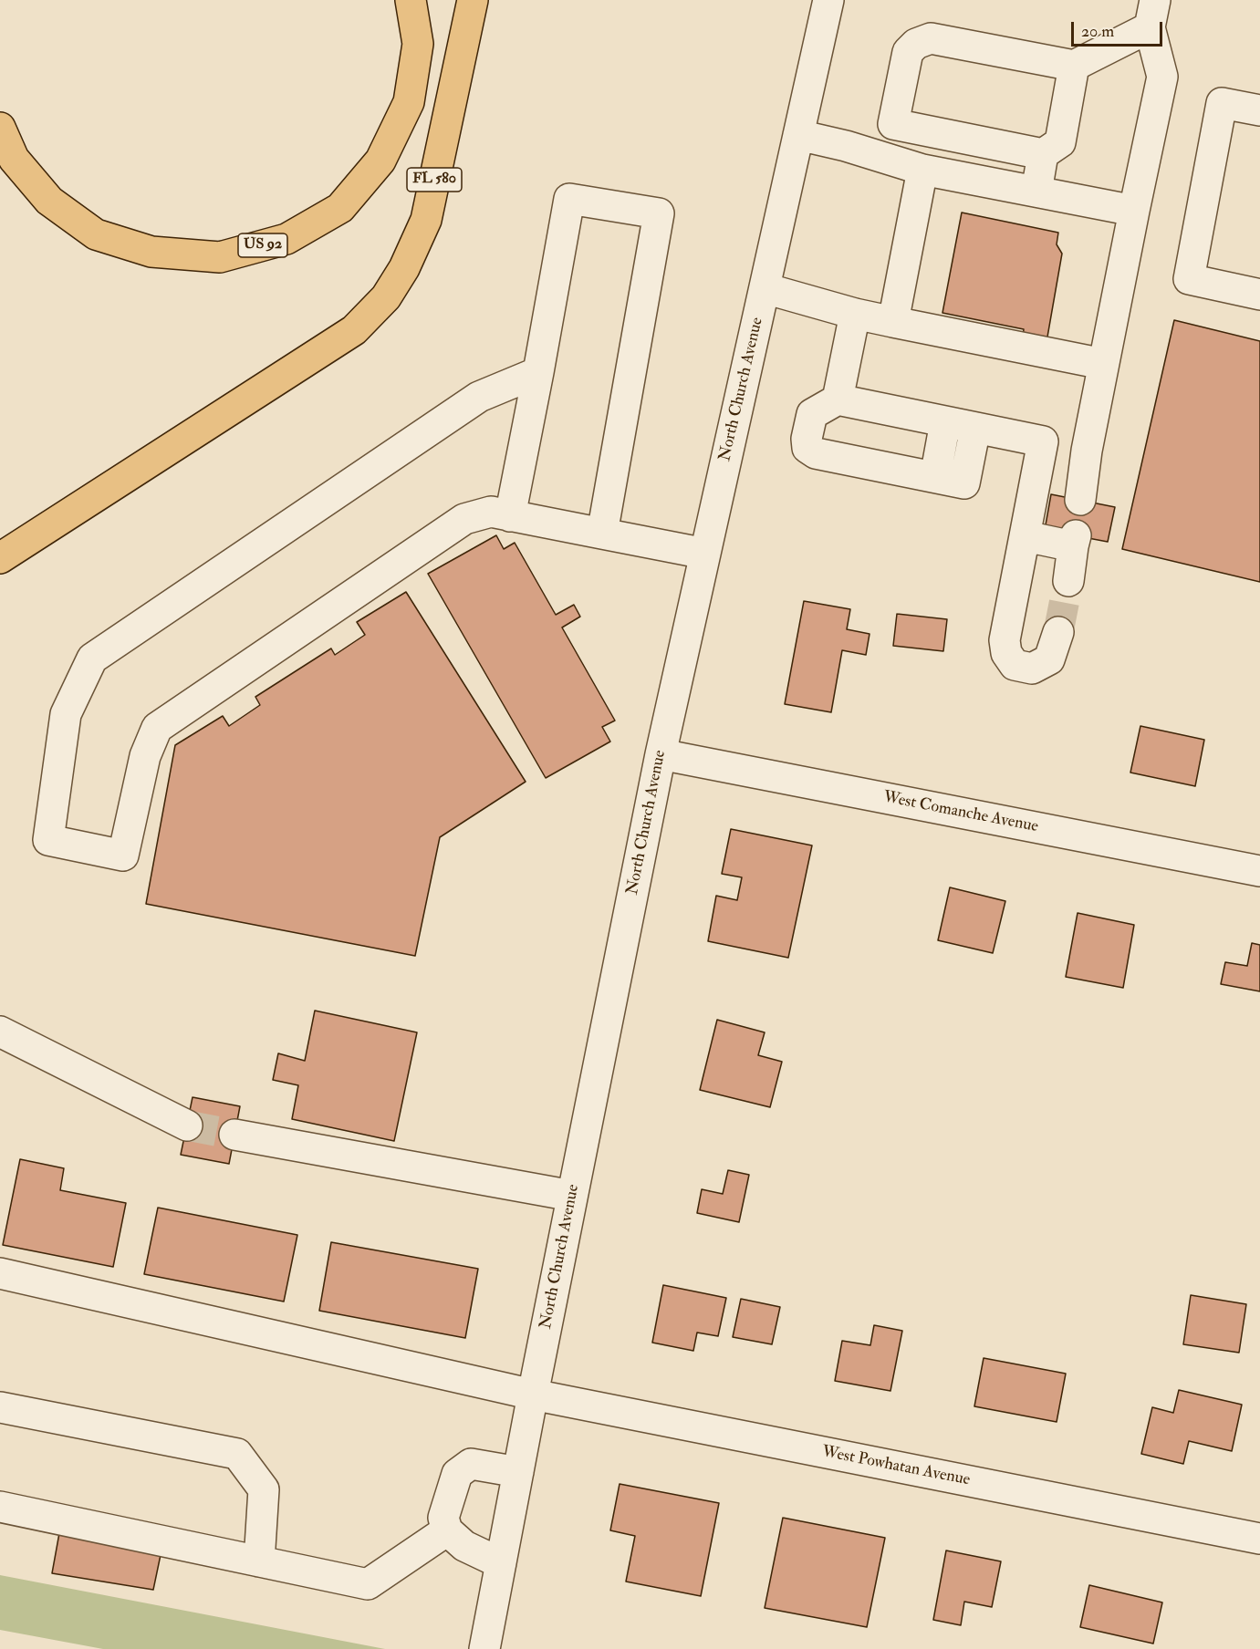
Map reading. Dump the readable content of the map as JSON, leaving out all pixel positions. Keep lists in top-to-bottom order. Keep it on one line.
{"streets":{"main road":["FL 580","US 92"],"street":["North Church Avenue","West Comanche Avenue","West Powhatan Avenue"]},"crossings":[["North Church Avenue","West Comanche Avenue"],["North Church Avenue","West Powhatan Avenue"]],"scale_bar":"20 m"}
